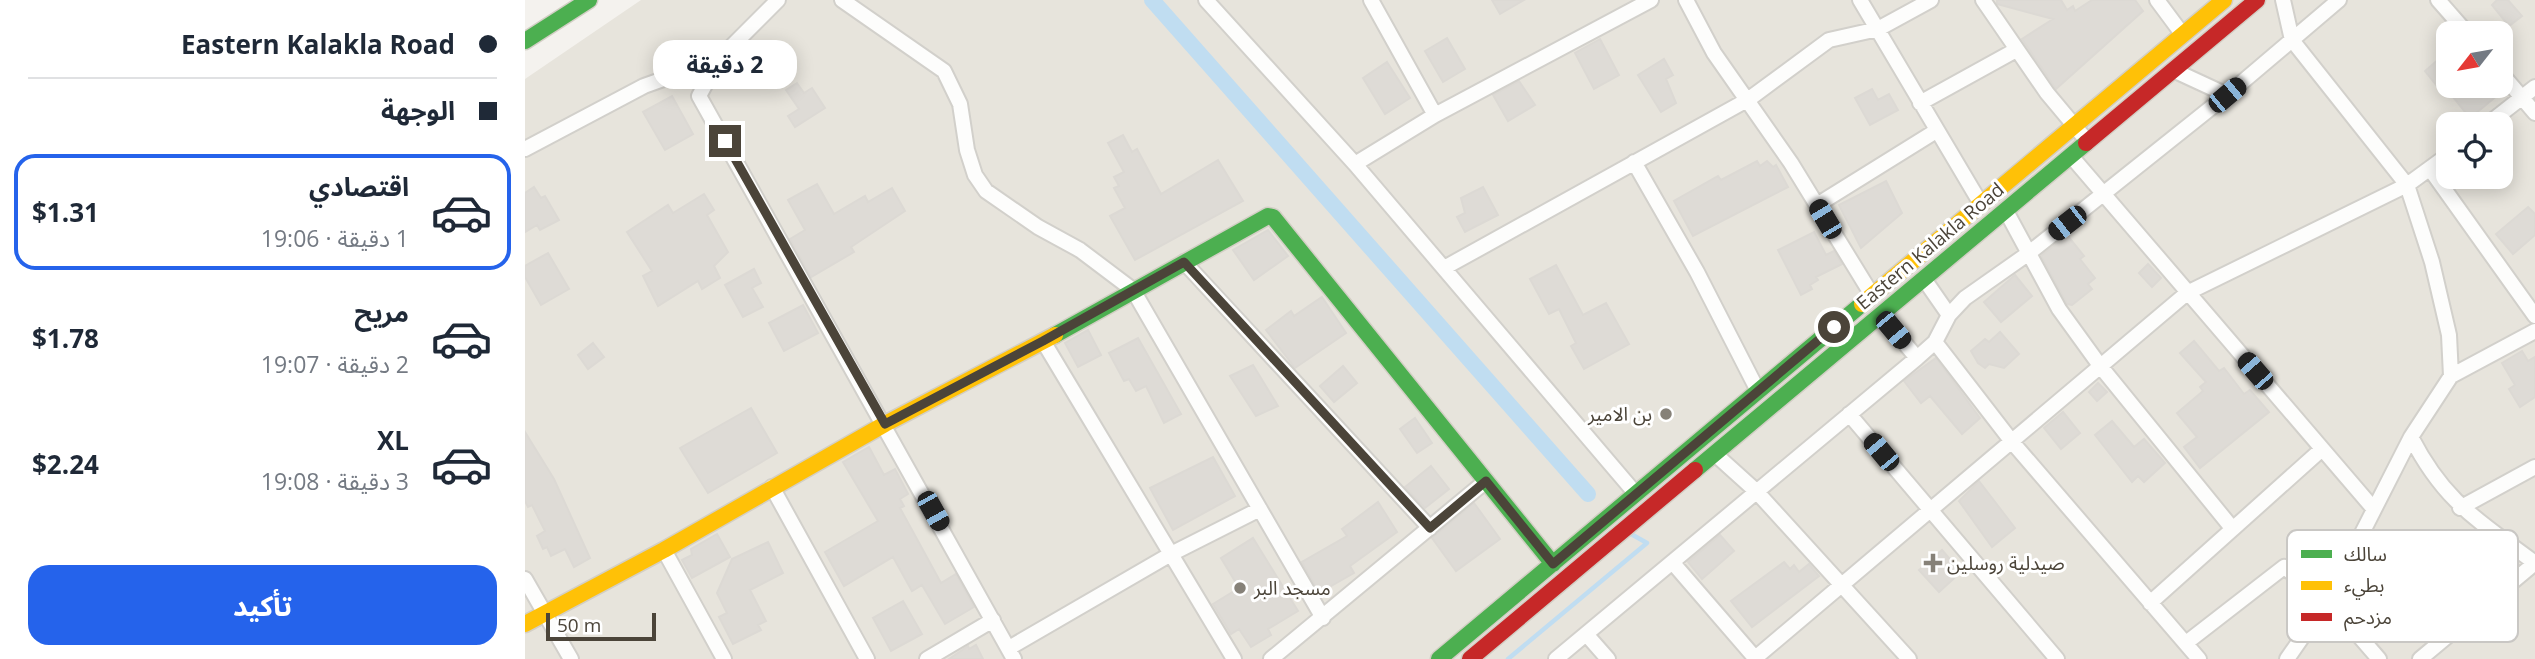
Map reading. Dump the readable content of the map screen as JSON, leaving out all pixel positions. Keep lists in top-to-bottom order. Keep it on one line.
{"streets":{"main road":["Eastern Kalakla Road"]},"places":{"other":["بن الامير","مسجد البر"],"health":["صيدلية روسلين"]},"legend":["سالك","بطيء","مزدحم"],"scale_bar":"50 m","north":"bottom left","page":{"banner":["Eastern Kalakla Road","الوجهة"],"bubble":"2 دقيقة","list":[{"name":"اقتصادي","note":"1 دقيقة · 19:06","value":"$1.31"},{"name":"مريح","note":"2 دقيقة · 19:07","value":"$1.78"},{"name":"XL","note":"3 دقيقة · 19:08","value":"$2.24"}],"buttons":"تأكيد","scale":"50 m"}}
